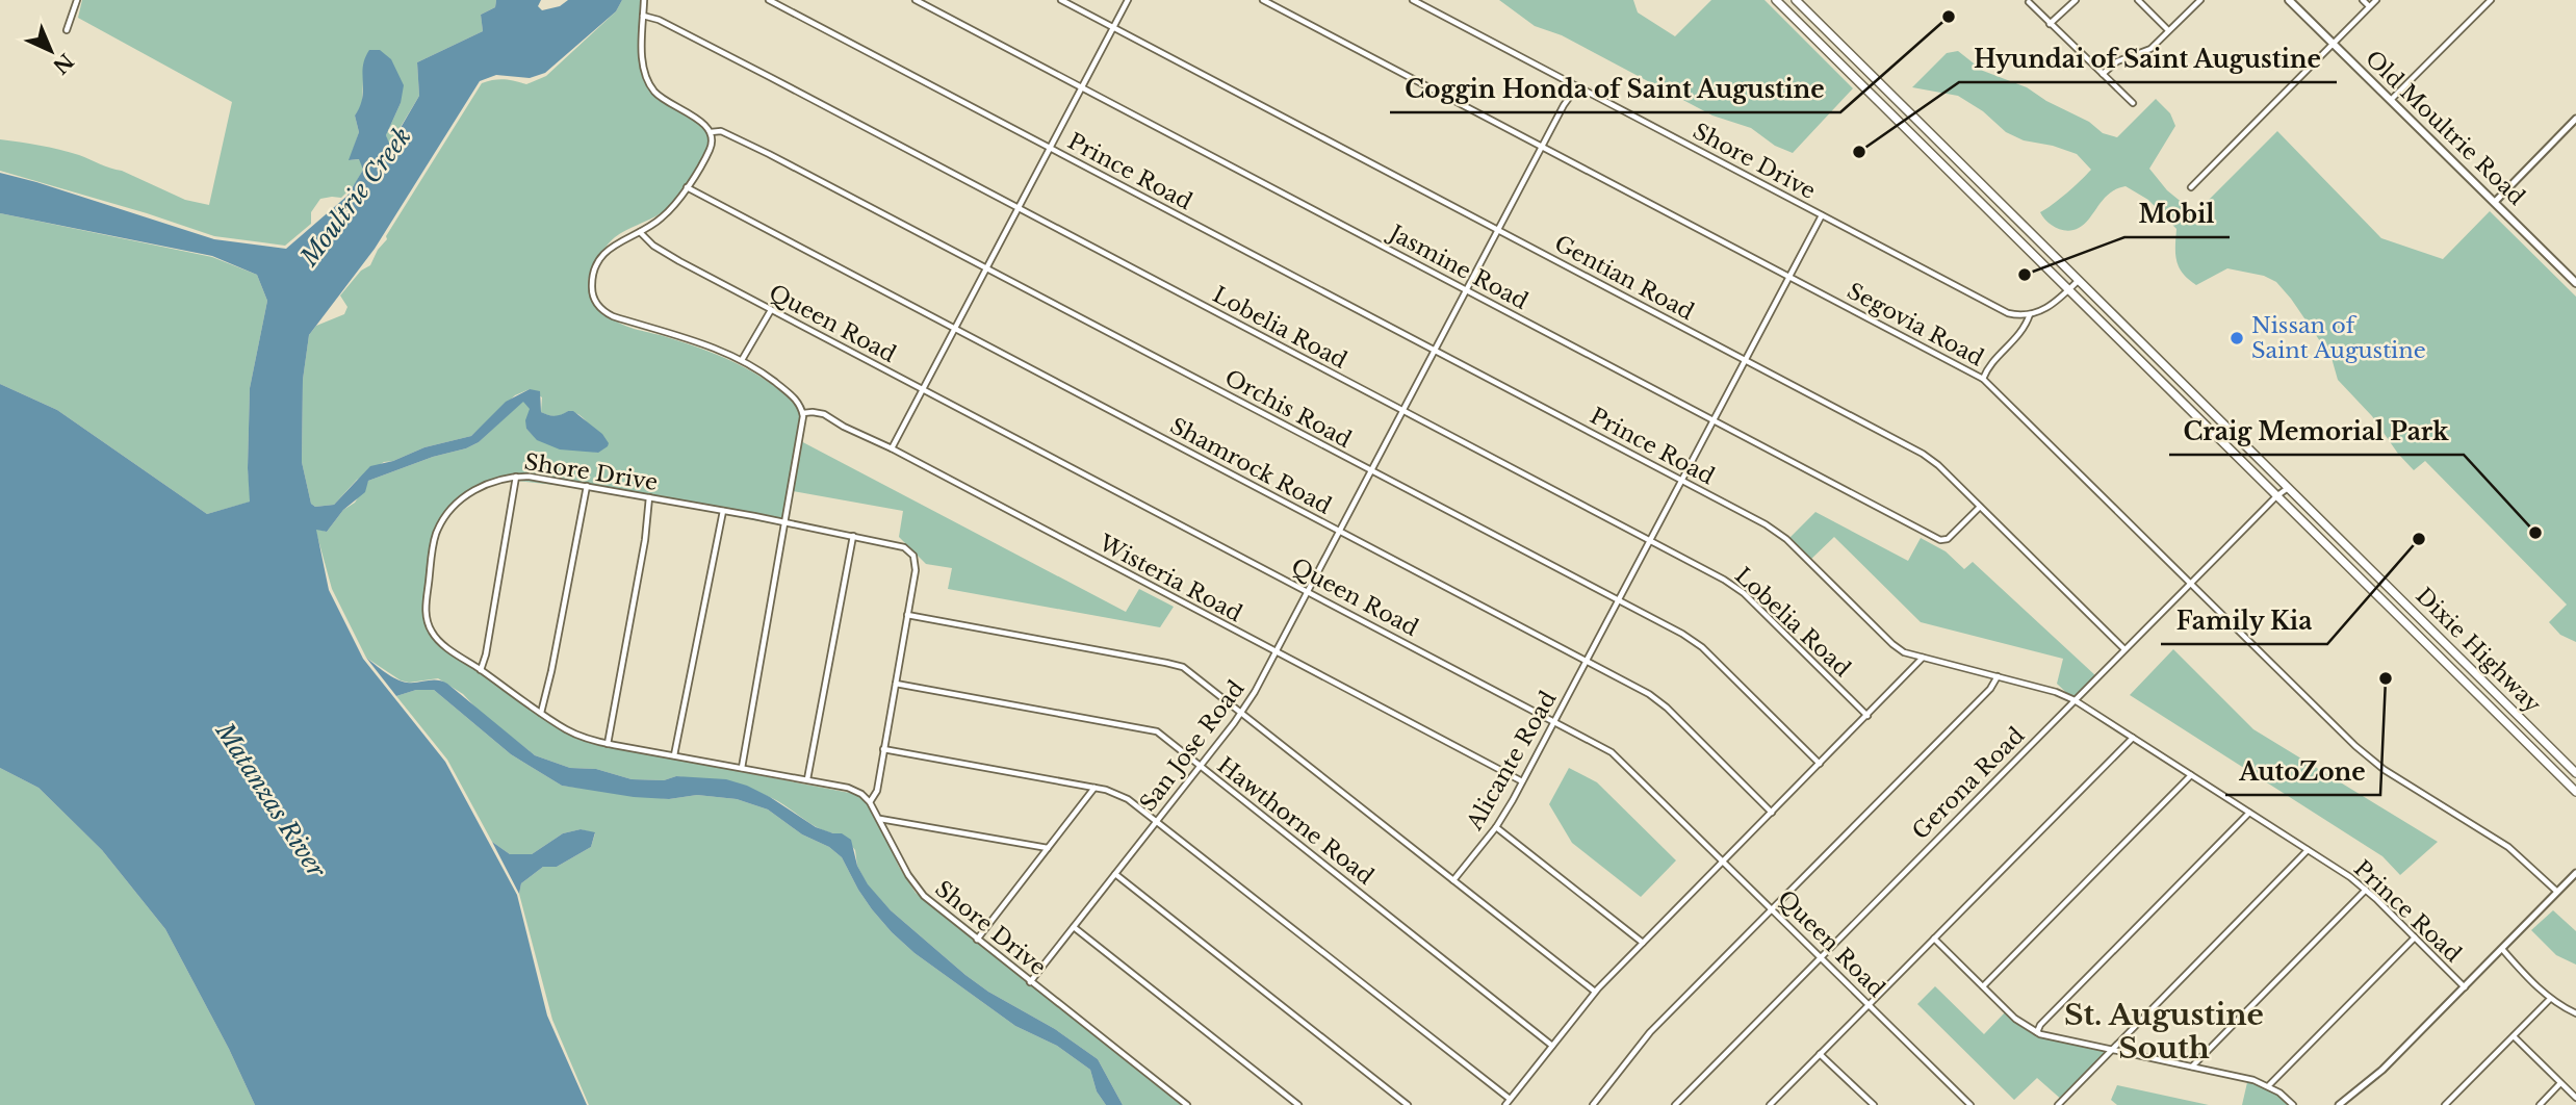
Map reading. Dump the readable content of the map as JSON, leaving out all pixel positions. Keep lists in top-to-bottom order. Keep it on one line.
{"streets":{"main road":["Old Moultrie Road","Dixie Highway"],"street":["Shore Drive","Prince Road","Jasmine Road","Gentian Road","Queen Road","Segovia Road","Lobelia Road","Orchis Road","Shamrock Road","Wisteria Road","San Jose Road","Alicante Road","Gerona Road","Hawthorne Road"]},"crossings":[["Shore Drive","San Jose Road"],["Shore Drive","Alicante Road"],["Prince Road","San Jose Road"],["Prince Road","Alicante Road"],["Prince Road","Gerona Road"],["Jasmine Road","Gentian Road"],["Jasmine Road","San Jose Road"],["Jasmine Road","Alicante Road"],["Gentian Road","San Jose Road"],["Gentian Road","Alicante Road"],["Gentian Road","Gerona Road"],["Queen Road","San Jose Road"],["Queen Road","Alicante Road"],["Queen Road","Gerona Road"],["Segovia Road","San Jose Road"],["Segovia Road","Alicante Road"],["Segovia Road","Gerona Road"],["Lobelia Road","San Jose Road"],["Lobelia Road","Alicante Road"],["Orchis Road","San Jose Road"],["Orchis Road","Alicante Road"],["Shamrock Road","San Jose Road"],["Shamrock Road","Alicante Road"],["Wisteria Road","San Jose Road"],["Wisteria Road","Alicante Road"],["Dixie Highway","Gerona Road"],["San Jose Road","Hawthorne Road"]],"districts":["St. Augustine South"],"water":["Moultrie Creek","Matanzas River"],"places":["Coggin Honda of Saint Augustine","Hyundai of Saint Augustine","Mobil","Nissan of Saint Augustine","Craig Memorial Park","Family Kia","AutoZone"],"north":"bottom right"}
